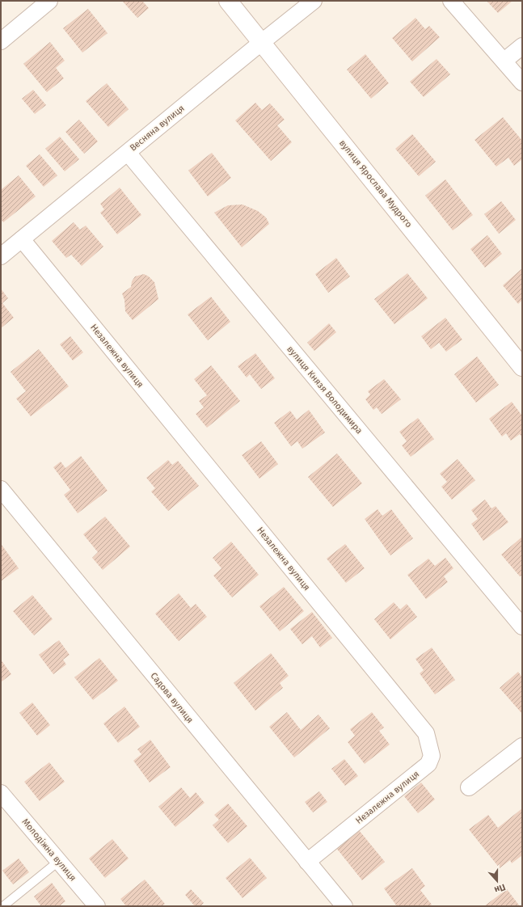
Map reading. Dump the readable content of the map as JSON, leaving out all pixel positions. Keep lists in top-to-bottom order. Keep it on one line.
{"streets":{"main road":["вулиця Ярослава Мудрого"],"street":["Весняна вулиця","Незалежна вулиця","вулиця Князя Володимира","Садова вулиця","Молодіжна вулиця"]},"crossings":[["Весняна вулиця","вулиця Ярослава Мудрого"],["Весняна вулиця","Незалежна вулиця"],["Весняна вулиця","вулиця Князя Володимира"],["Незалежна вулиця","Садова вулиця"]],"north":"bottom"}
